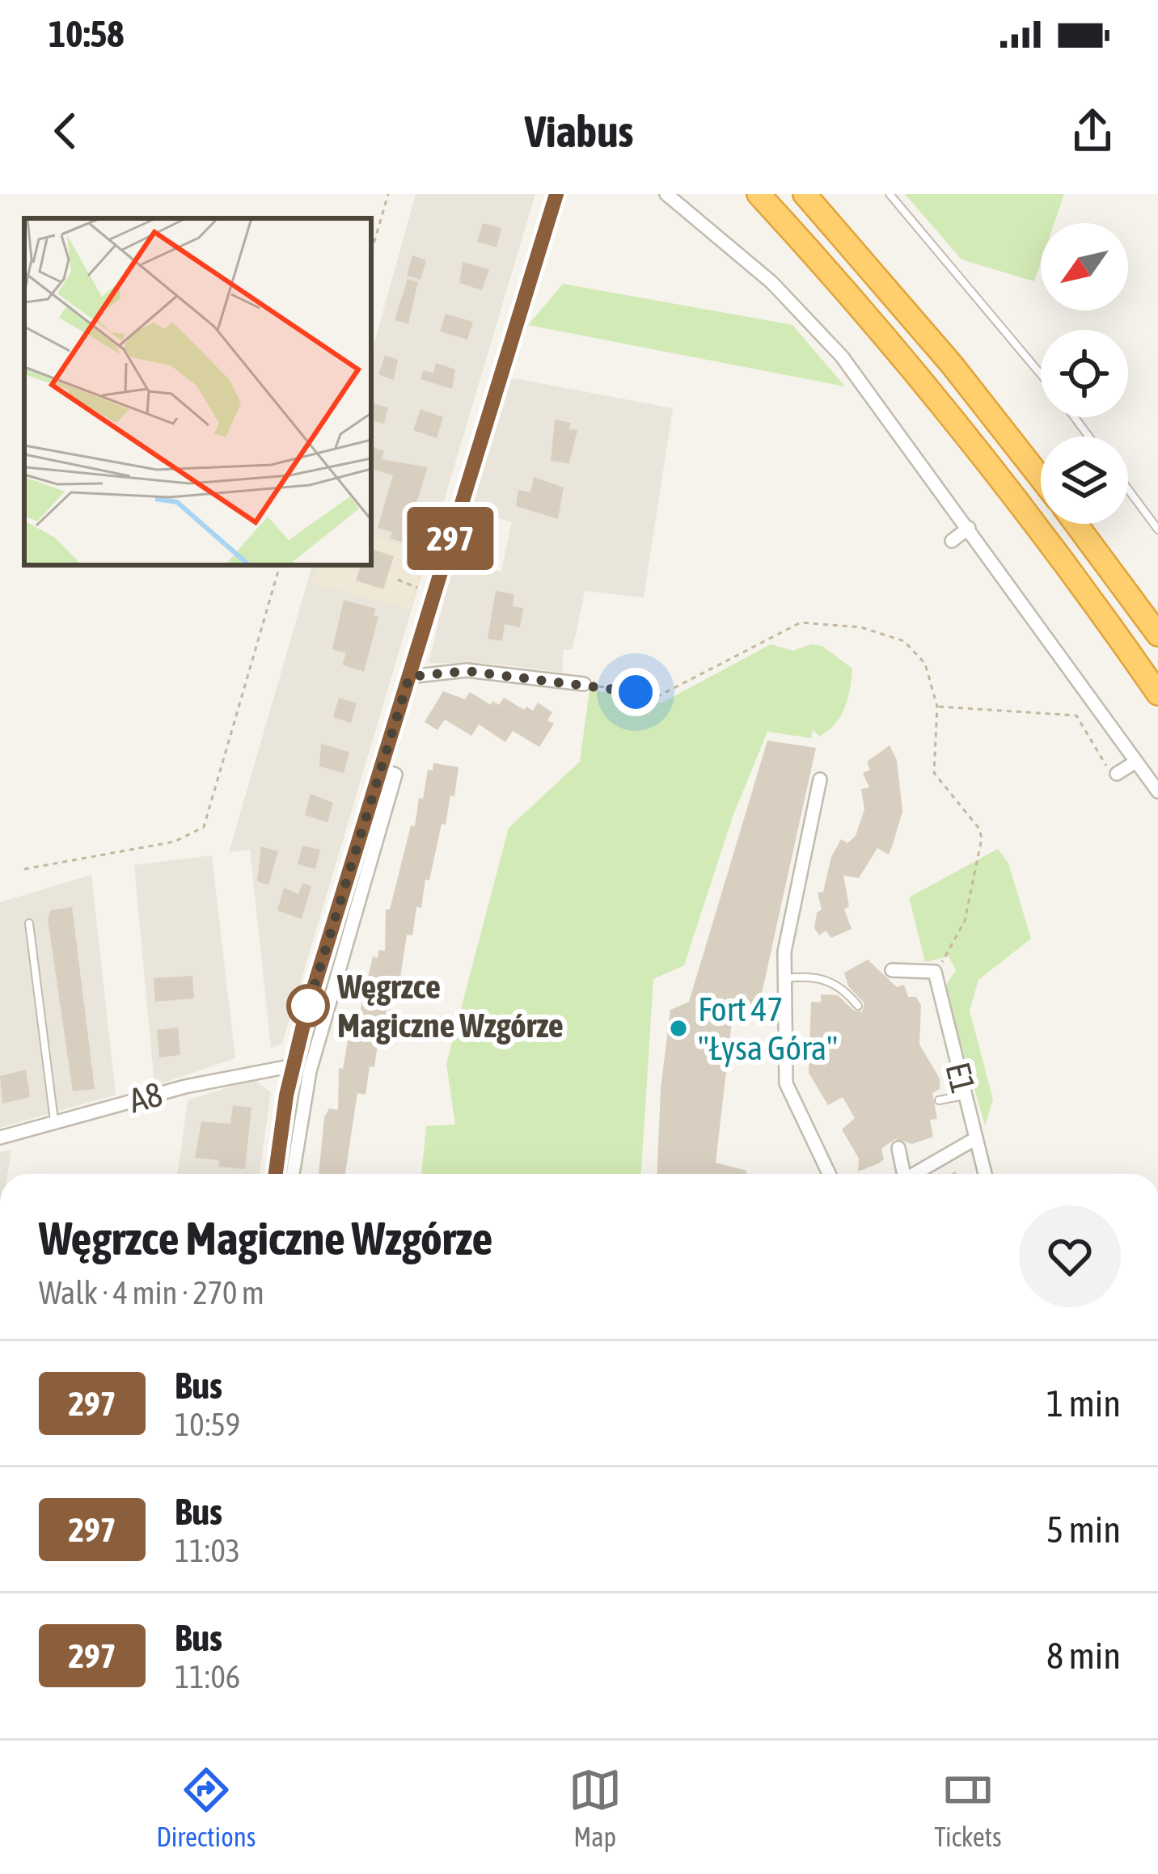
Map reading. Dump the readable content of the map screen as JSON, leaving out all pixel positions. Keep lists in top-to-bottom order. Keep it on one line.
{"streets":{"street":["E1","A8"]},"places":["Węgrzce Magiczne Wzgórze","Fort 47 \"Łysa Góra\""],"lines":["bus line 297"],"north":"bottom left","page":{"status":"10:58","header":"Viabus","on_map":"297","heading":["Węgrzce Magiczne Wzgórze","Walk · 4 min · 270 m"],"list":[{"mark":"297","name":"Bus","note":"10:59","value":"1 min"},{"mark":"297","name":"Bus","note":"11:03","value":"5 min"},{"mark":"297","name":"Bus","note":"11:06","value":"8 min"}],"tabs":["Directions","Map","Tickets"]}}
